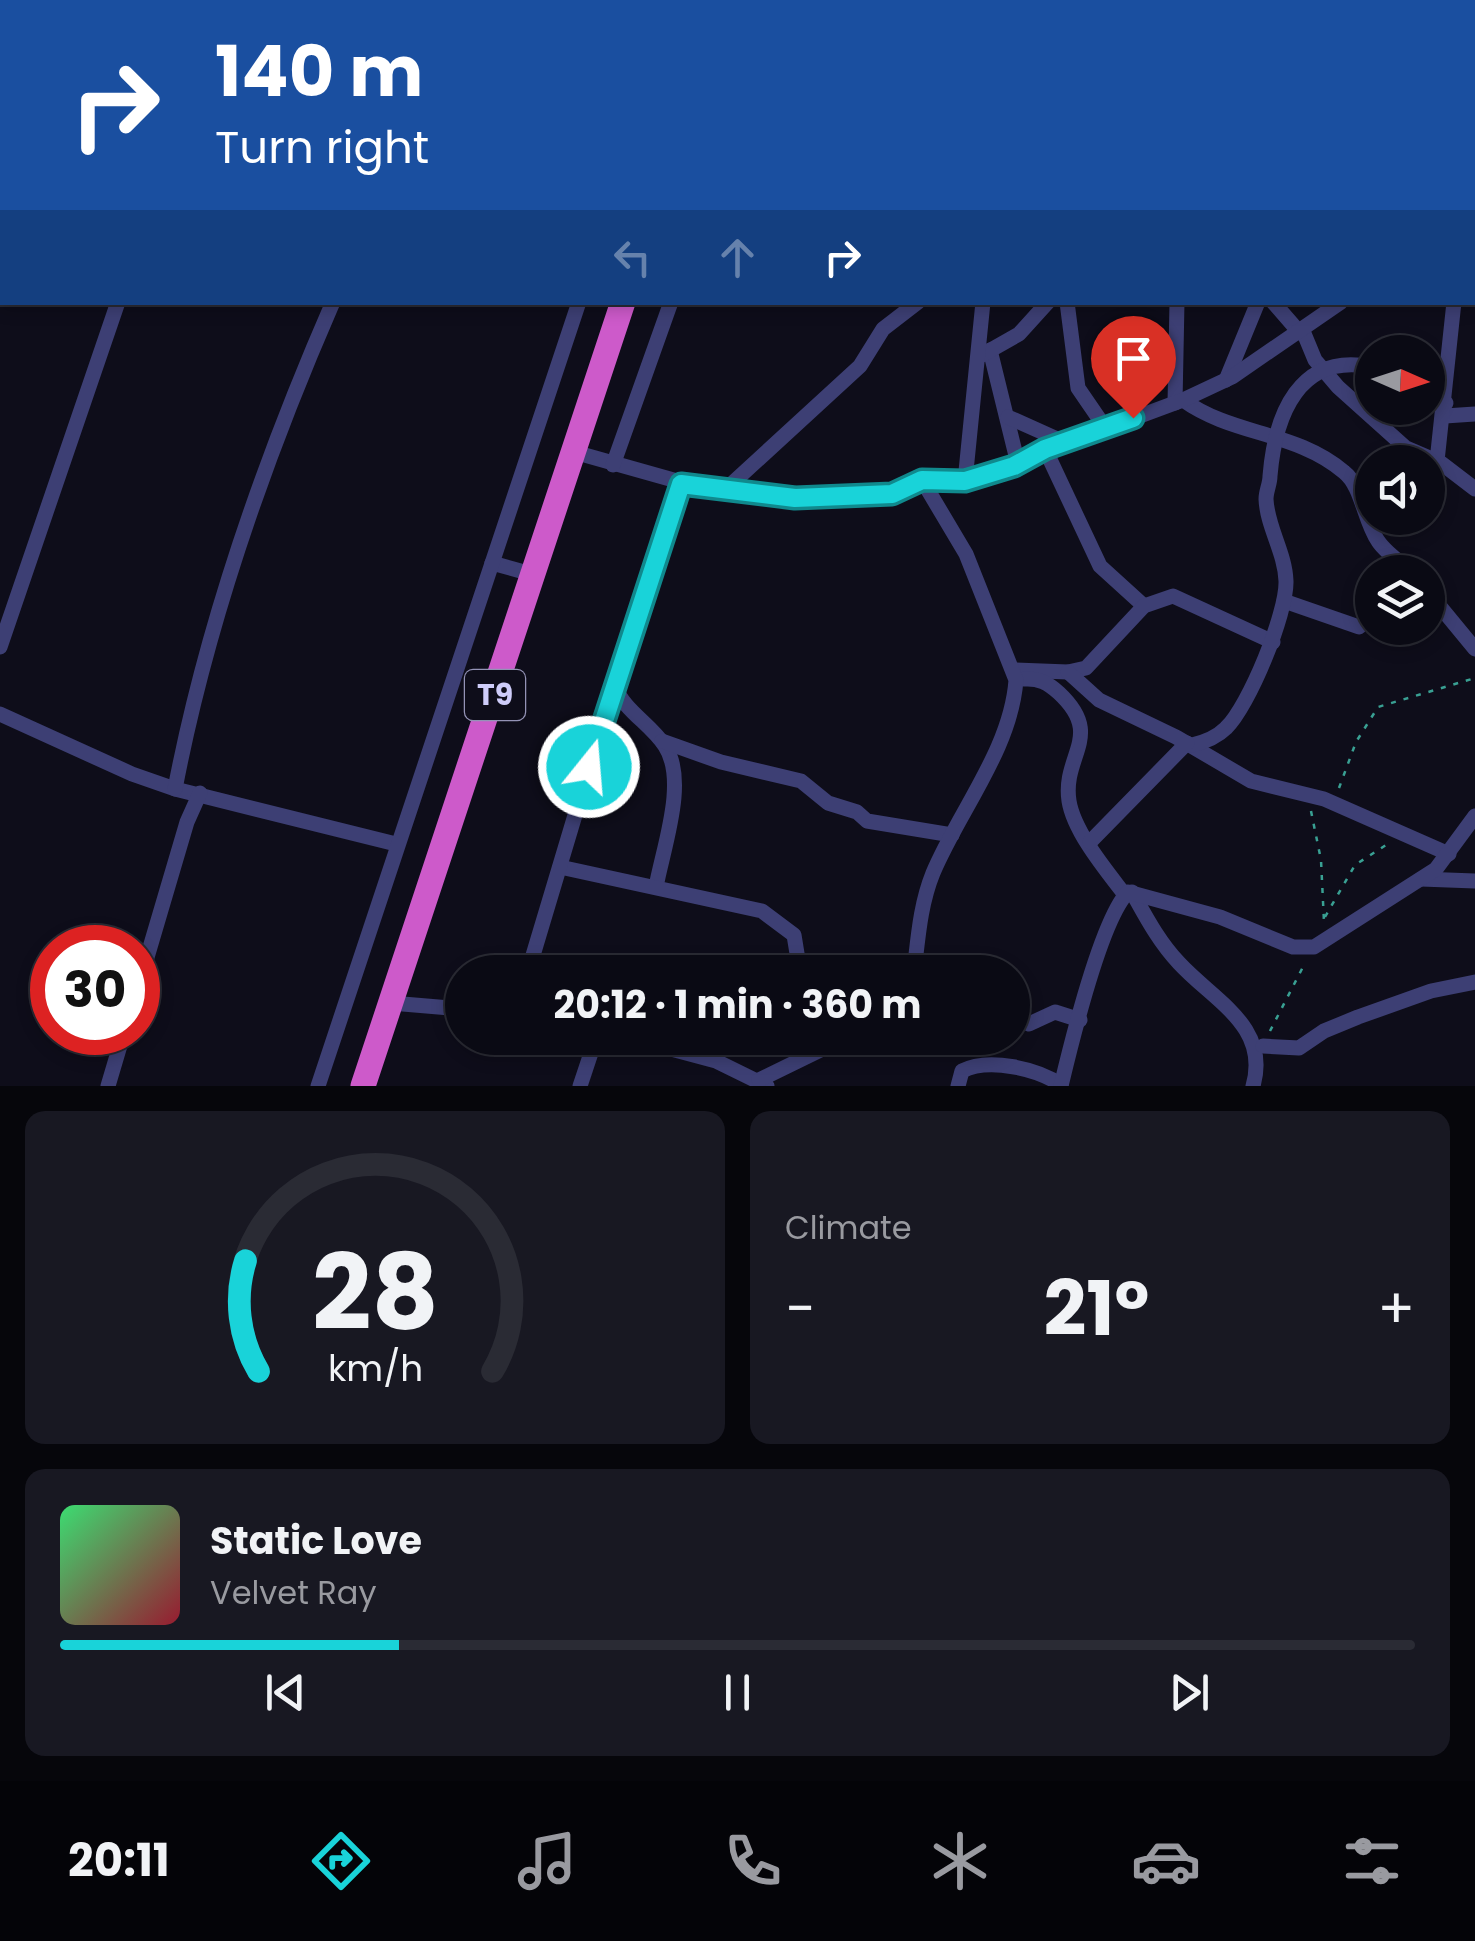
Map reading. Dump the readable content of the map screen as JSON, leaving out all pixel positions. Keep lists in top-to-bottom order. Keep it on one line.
{"streets":{"highway":["T9"]},"north":"right","page":{"turn":["140 m","Turn right"],"limit":"30","trip":"20:12 · 1 min · 360 m","tile":"Climate","heat":["−","21°","+"],"song":["Static Love","Velvet Ray"],"tabs":"20:11","gauge":["28","km/h"]}}
